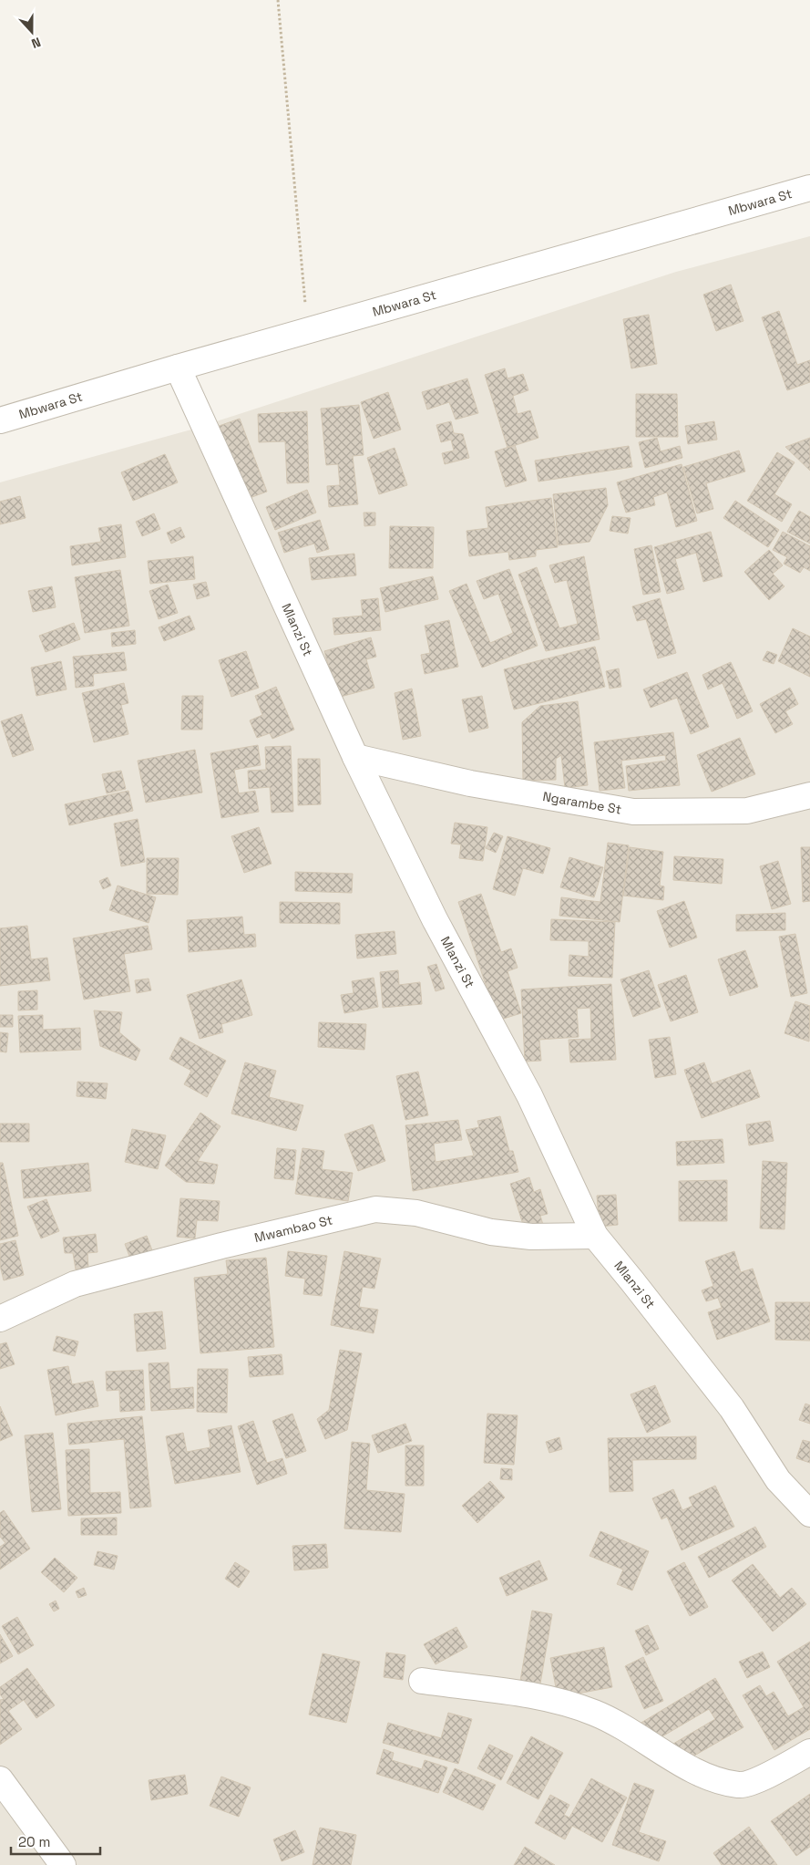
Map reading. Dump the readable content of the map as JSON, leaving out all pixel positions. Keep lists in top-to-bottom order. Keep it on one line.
{"streets":{"street":["Mbwara St","Mlanzi St","Ngarambe St","Mwambao St"]},"crossings":[["Mbwara St","Mlanzi St"],["Mlanzi St","Ngarambe St"],["Mlanzi St","Mwambao St"]],"scale_bar":"20 m","north":"bottom"}
